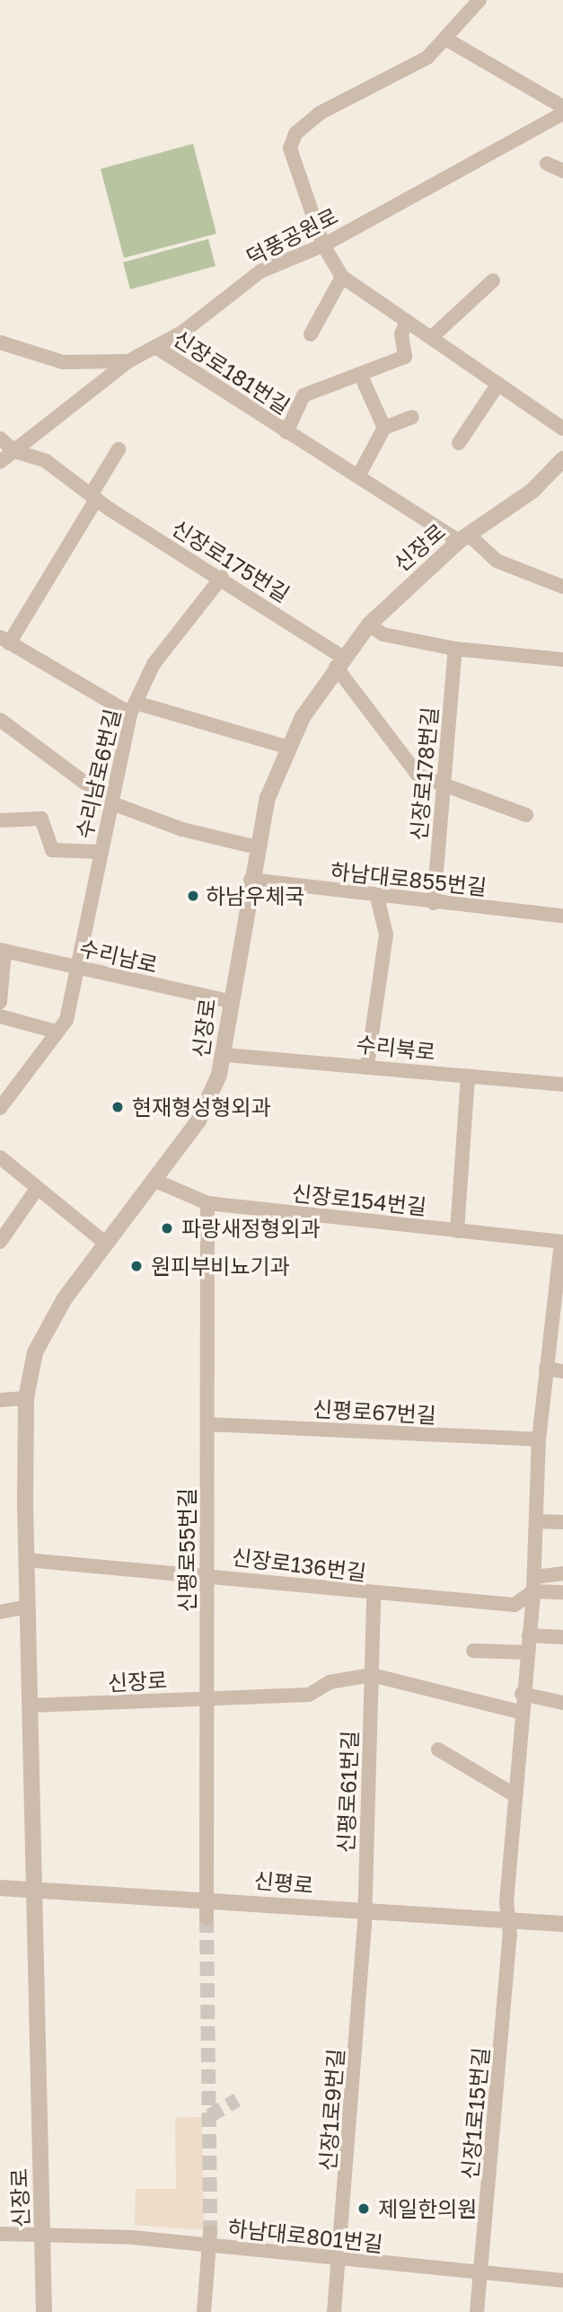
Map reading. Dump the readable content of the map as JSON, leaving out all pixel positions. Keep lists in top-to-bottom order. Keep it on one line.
{"streets":{"street":["덕풍공원로","신장로181번길","신장로","신장로175번길","수리남로6번길","신장로178번길","하남대로855번길","수리남로","수리북로","신장로154번길","신평로67번길","신평로55번길","신장로136번길","신평로61번길","신평로","신장1로9번길","신장1로15번길","하남대로801번길"]},"crossings":[["덕풍공원로","신장로181번길"],["신장로181번길","신장로"],["신장로","신장로175번길"],["신장로","하남대로855번길"],["신장로","수리남로"],["신장로","수리북로"],["신장로","신장로154번길"],["신장로","신평로55번길"],["신장로","신장로136번길"],["신장로","신평로"],["신장로","하남대로801번길"],["신장로175번길","수리남로6번길"],["신장로175번길","신장로178번길"],["수리남로6번길","수리남로"],["신장로178번길","하남대로855번길"],["신장로154번길","신평로55번길"],["신평로67번길","신평로55번길"],["신평로55번길","신장로136번길"],["신평로55번길","신평로"],["신장로136번길","신평로61번길"],["신평로61번길","신평로"],["신평로61번길","신장1로9번길"],["신평로","신장1로9번길"],["신평로","신장1로15번길"],["신장1로9번길","하남대로801번길"],["신장1로15번길","하남대로801번길"]],"places":["하남우체국","현재형성형외과","파랑새정형외과","원피부비뇨기과","제일한의원"]}
